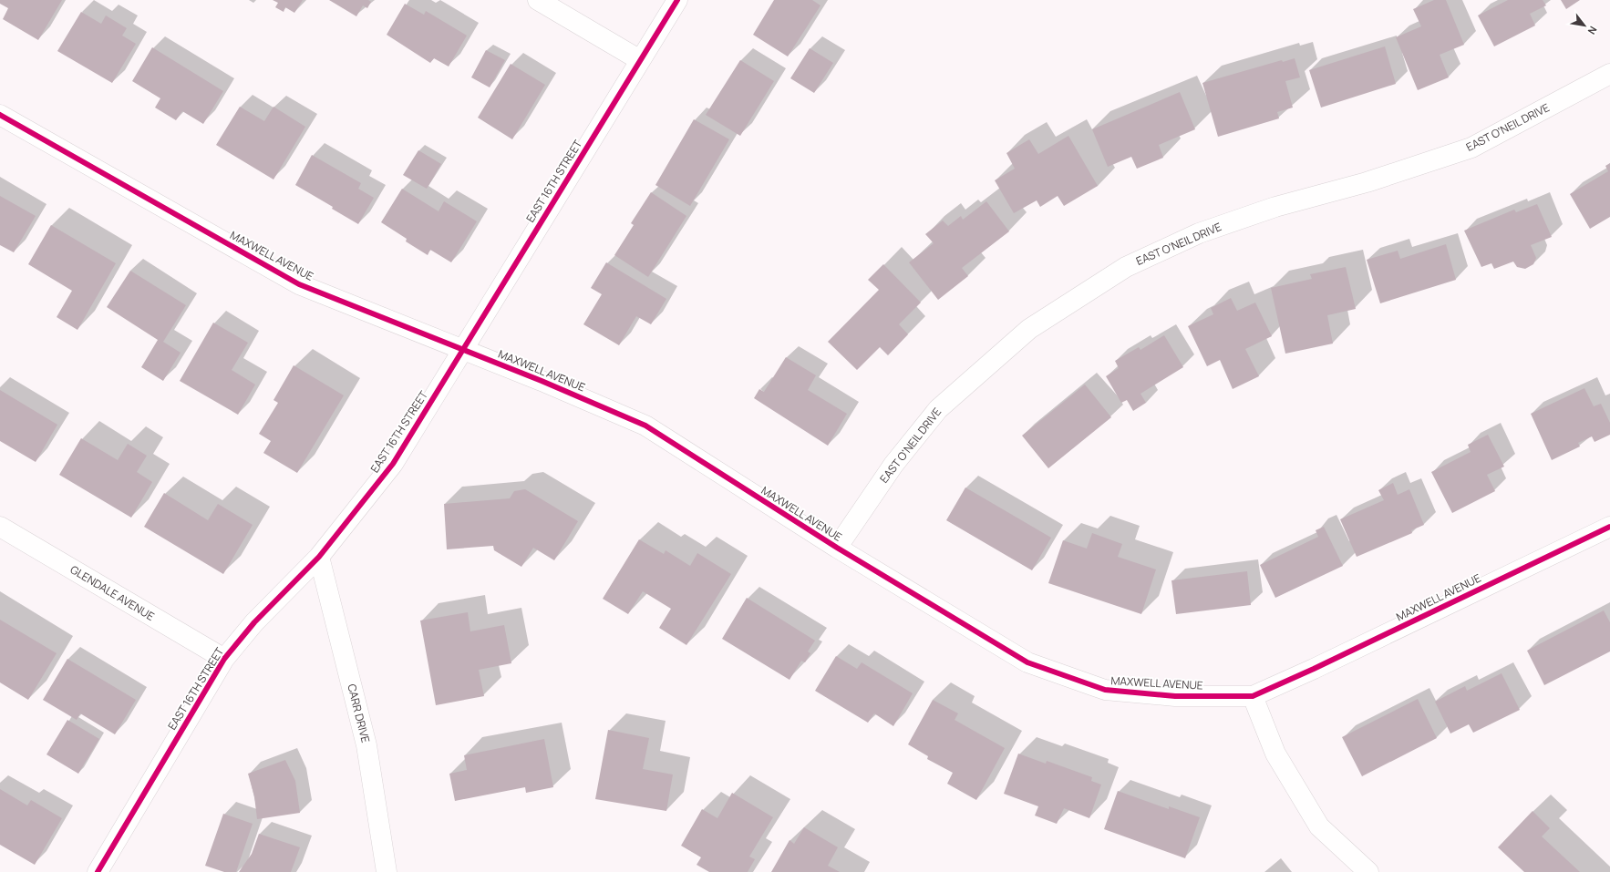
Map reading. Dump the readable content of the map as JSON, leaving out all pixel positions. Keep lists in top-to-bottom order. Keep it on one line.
{"streets":{"street":["EAST O'NEIL DRIVE","EAST 16TH STREET","MAXWELL AVENUE","GLENDALE AVENUE","CARR DRIVE"]},"crossings":[["EAST O'NEIL DRIVE","MAXWELL AVENUE"],["EAST 16TH STREET","MAXWELL AVENUE"],["EAST 16TH STREET","GLENDALE AVENUE"],["EAST 16TH STREET","CARR DRIVE"]],"north":"bottom right"}
